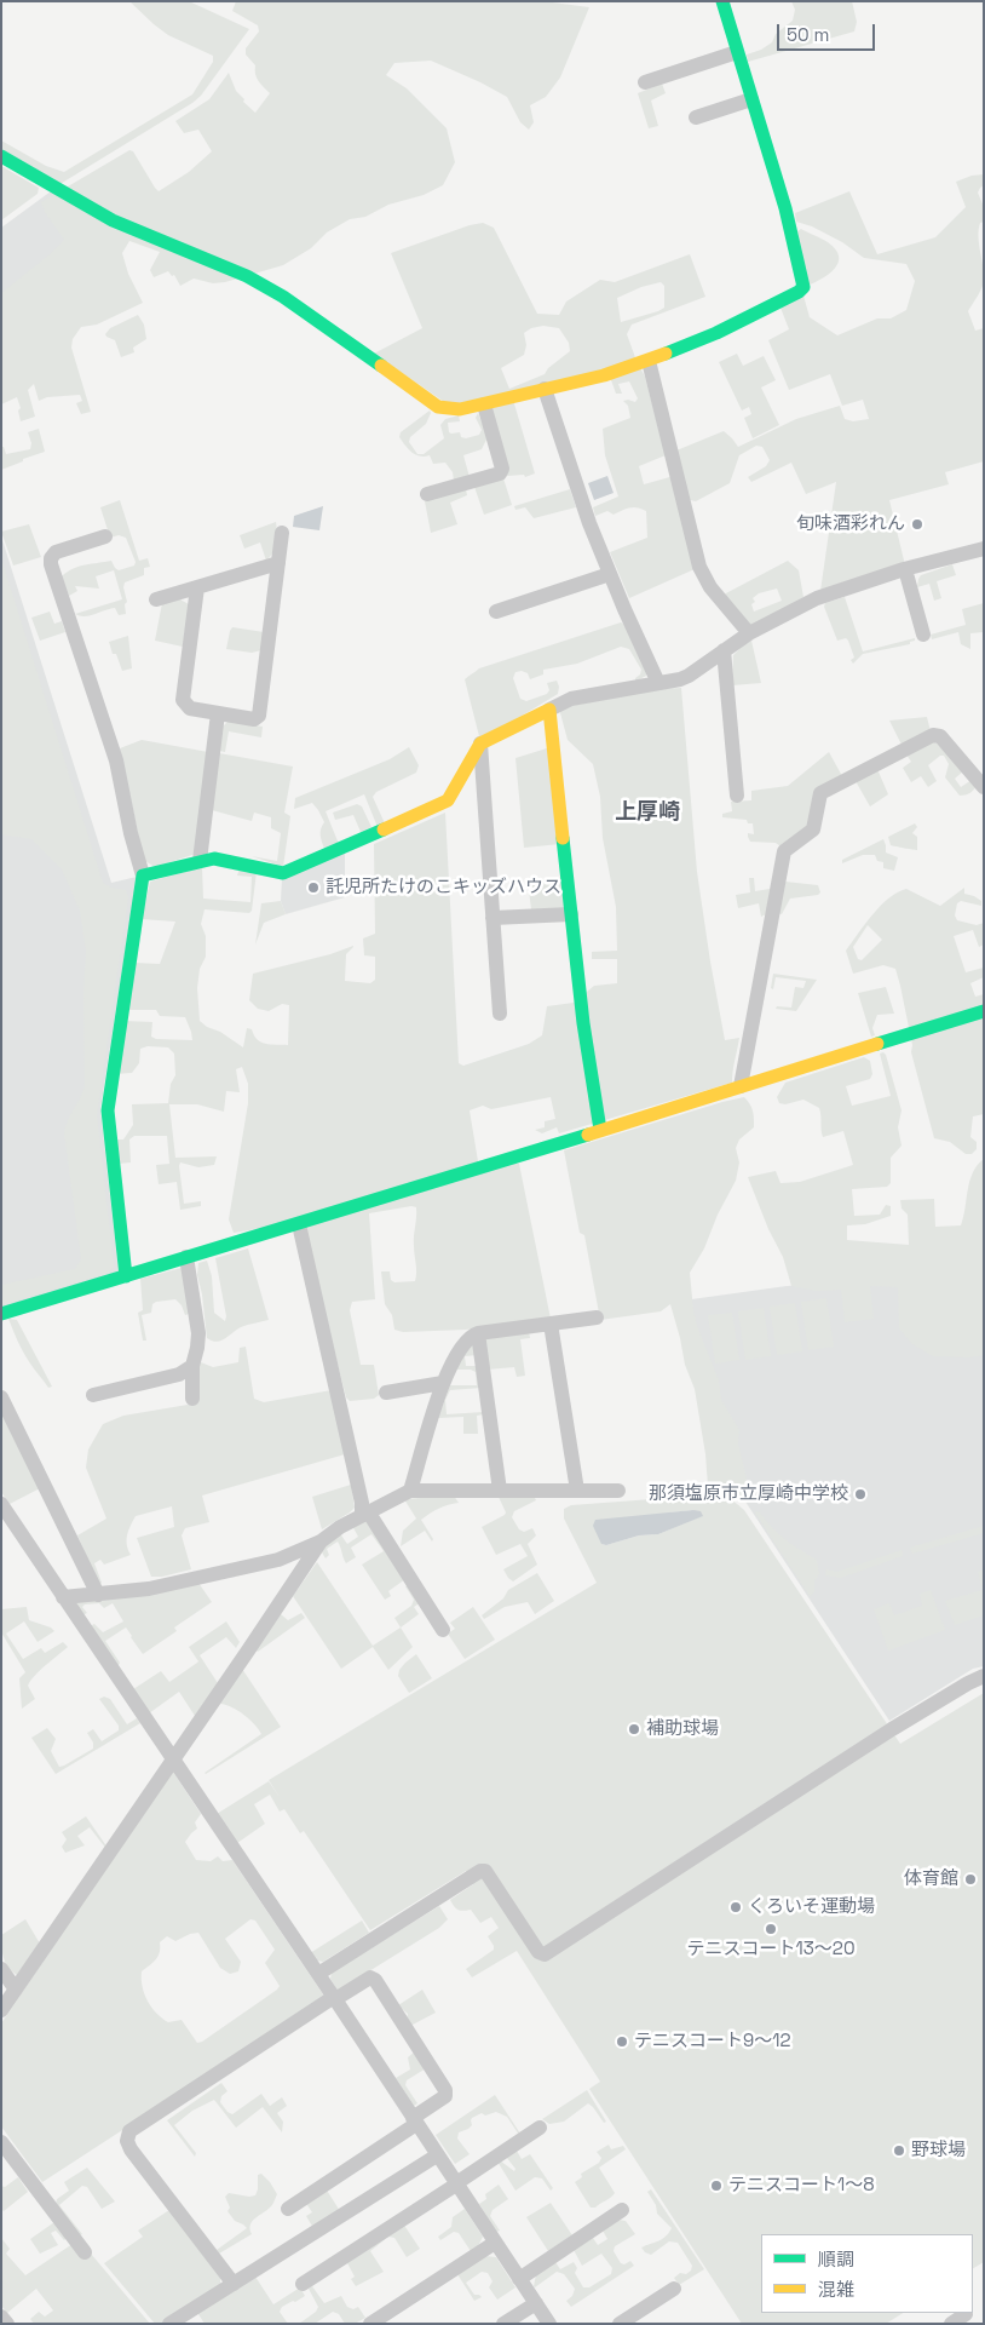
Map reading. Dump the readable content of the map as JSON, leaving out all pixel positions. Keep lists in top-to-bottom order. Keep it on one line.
{"districts":["上厚崎"],"places":["旬味酒彩れん","託児所たけのこキッズハウス","那須塩原市立厚崎中学校","補助球場","体育館","くろいそ運動場","テニスコート13～20","テニスコート9～12","野球場","テニスコート1～8"],"legend":["順調","混雑"],"scale_bar":"50 m"}
